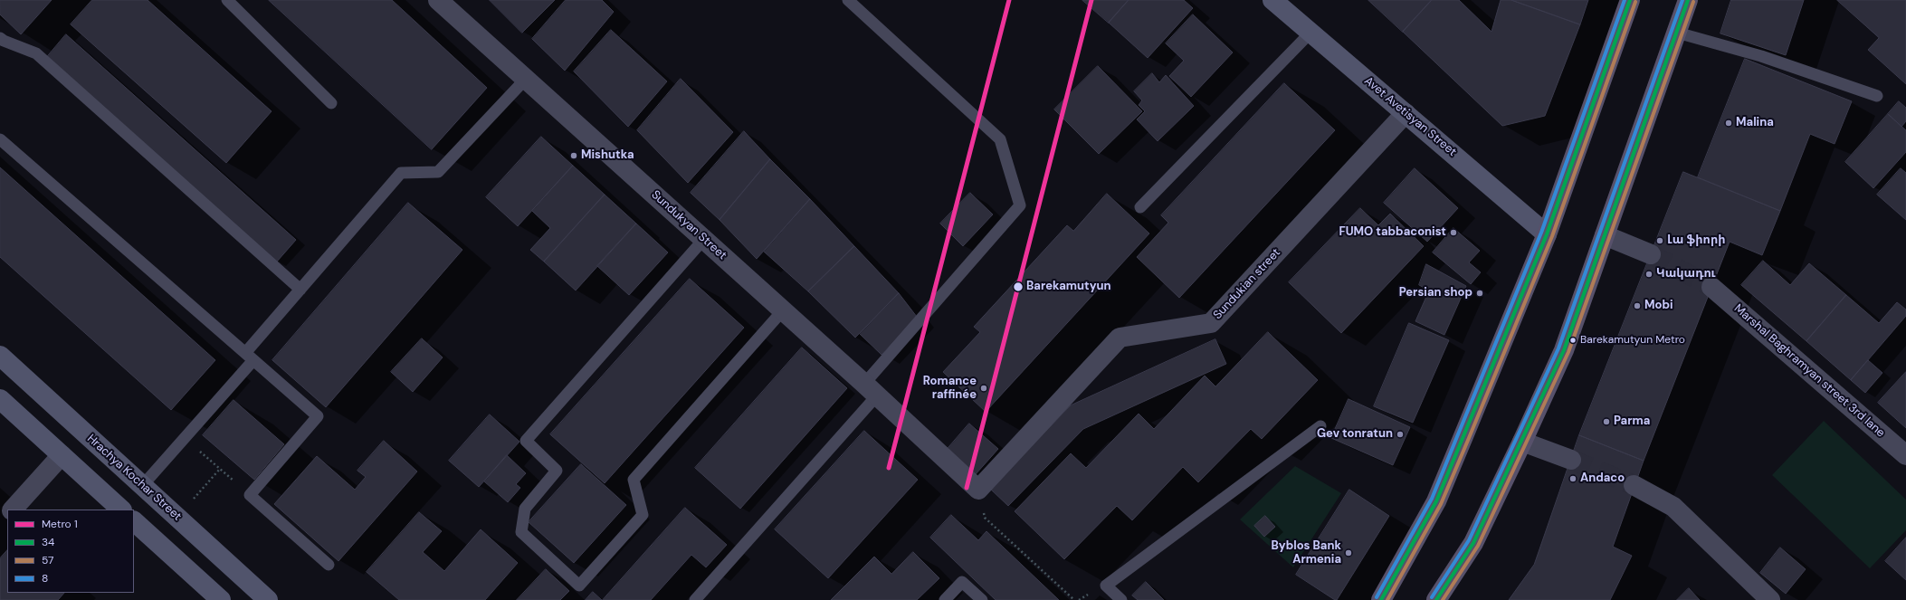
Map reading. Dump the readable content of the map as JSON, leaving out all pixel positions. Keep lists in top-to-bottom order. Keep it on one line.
{"streets":{"main road":["Avet Avetisyan Street","Hrachya Kochar Street"],"street":["Sundukyan Street","Sundukian street","Marshal Baghramyan street 3rd lane"]},"crossings":[["Avet Avetisyan Street","Sundukian street"]],"places":["Malina","Mishutka","FUMO tabbaconist","Լա ֆիորի","Կակադու","Barekamutyun","Persian shop","Mobi","Barekamutyun Metro","Romance raffinée","Parma","Gev tonratun","Andaco","Byblos Bank Armenia"],"lines":["metro line 1","transit line 34","transit line 8","transit line 57"],"legend":["Metro 1","34","57","8"]}
